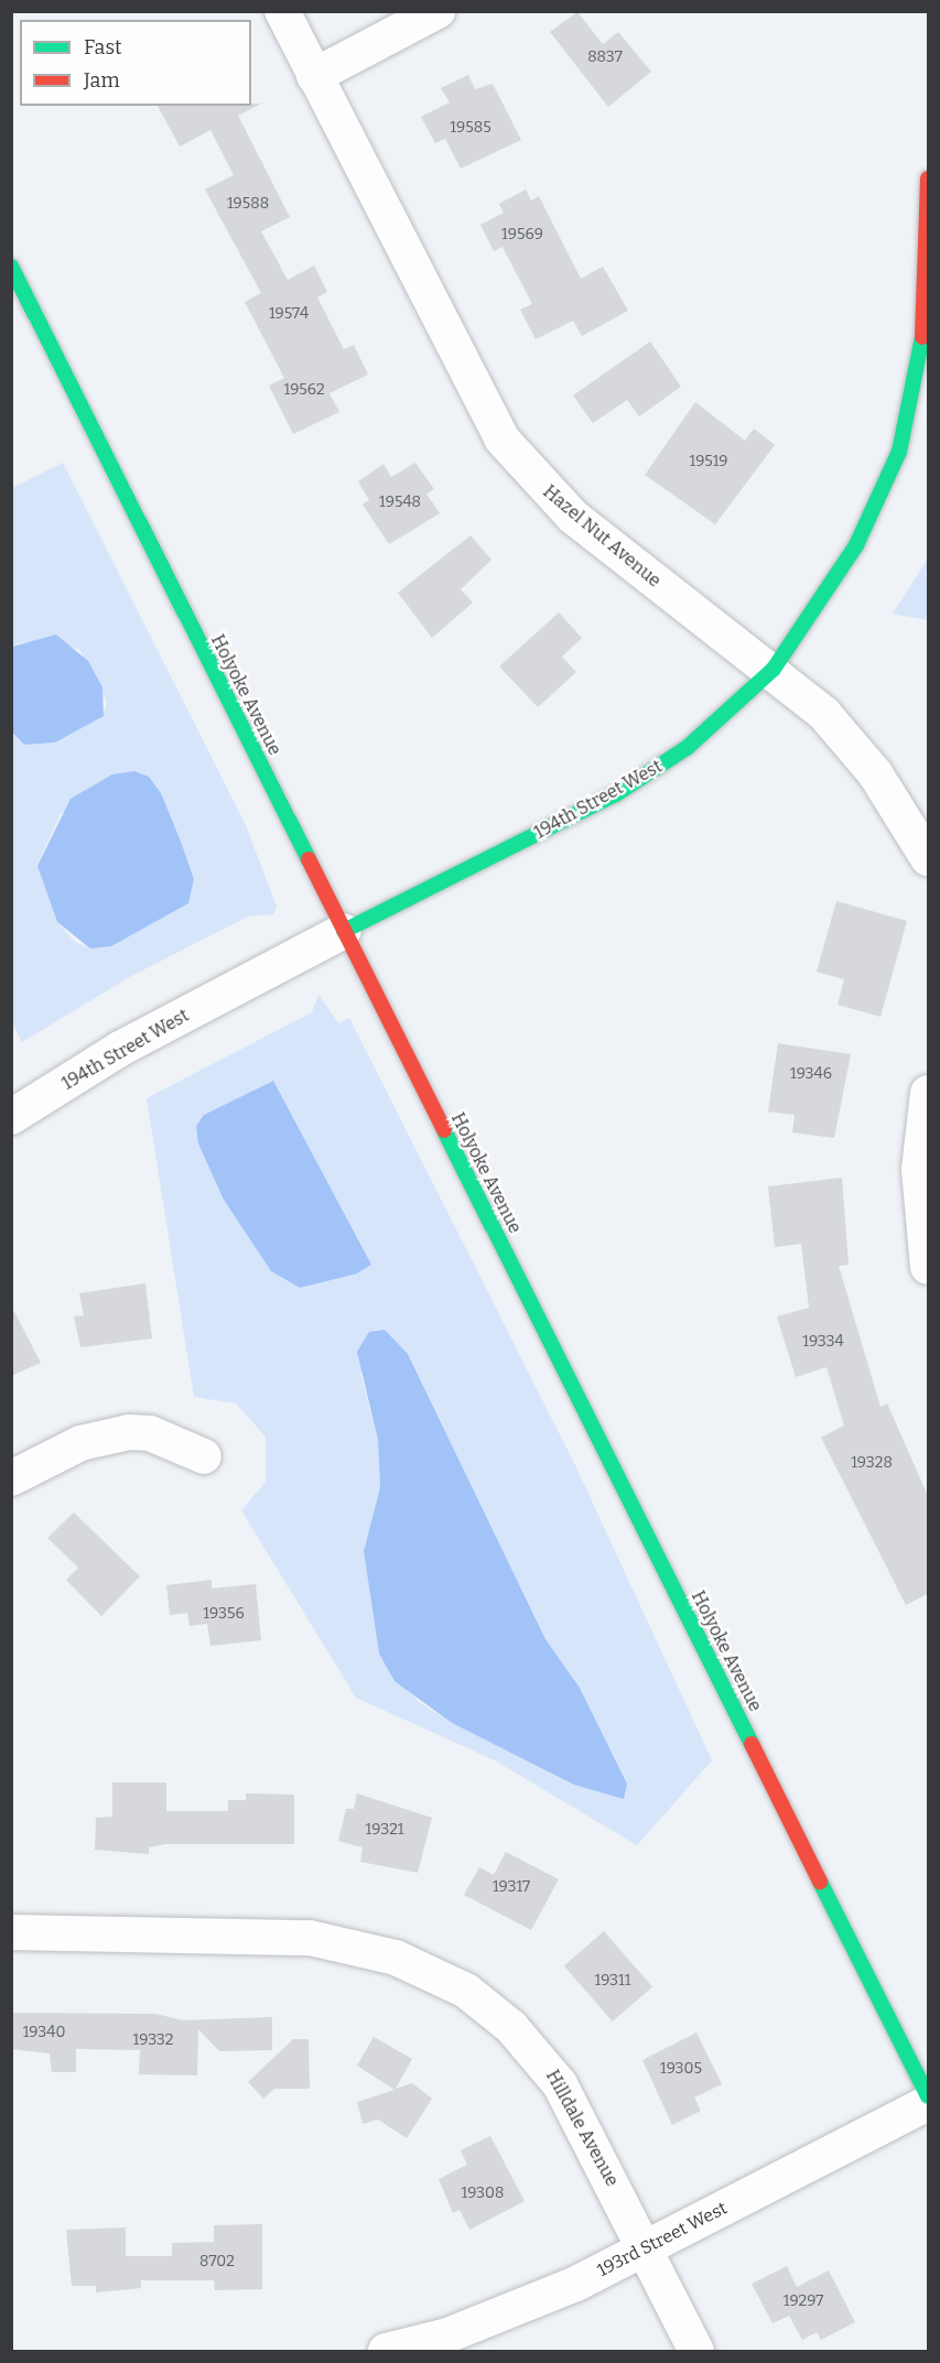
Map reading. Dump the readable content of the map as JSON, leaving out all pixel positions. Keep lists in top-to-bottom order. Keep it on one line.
{"streets":{"street":["Hazel Nut Avenue","Holyoke Avenue","194th Street West","Hilldale Avenue","193rd Street West"]},"crossings":[["Hazel Nut Avenue","194th Street West"],["Holyoke Avenue","194th Street West"],["Hilldale Avenue","193rd Street West"]],"house_numbers":["8837","19585","19588","19569","19574","19562","19519","19548","19346","19334","19328","19356","19321","19317","19311","19340","19332","19305","19308","8702","19297"],"legend":["Fast","Jam"]}
